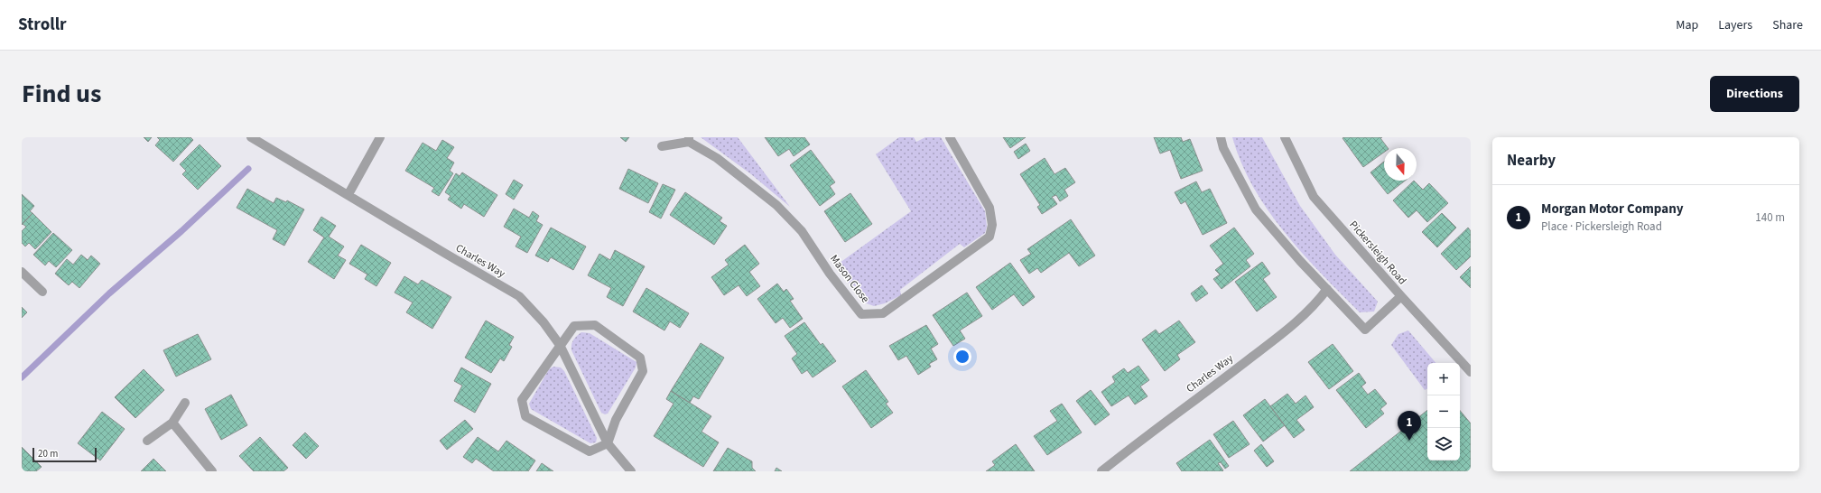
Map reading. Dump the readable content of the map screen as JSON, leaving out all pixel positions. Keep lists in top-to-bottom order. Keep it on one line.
{"streets":{"street":["Pickersleigh Road","Charles Way","Mason Close"]},"scale_bar":"20 m","north":"bottom","page":{"header":"Strollr","nav":["Map","Layers","Share"],"title":"Find us","buttons":"Directions","heading":"Nearby","list":[{"mark":"1","name":"Morgan Motor Company","note":"Place · Pickersleigh Road","value":"140 m"}],"map_buttons":["+","−"],"pins":"1","scale":"20 m"}}
